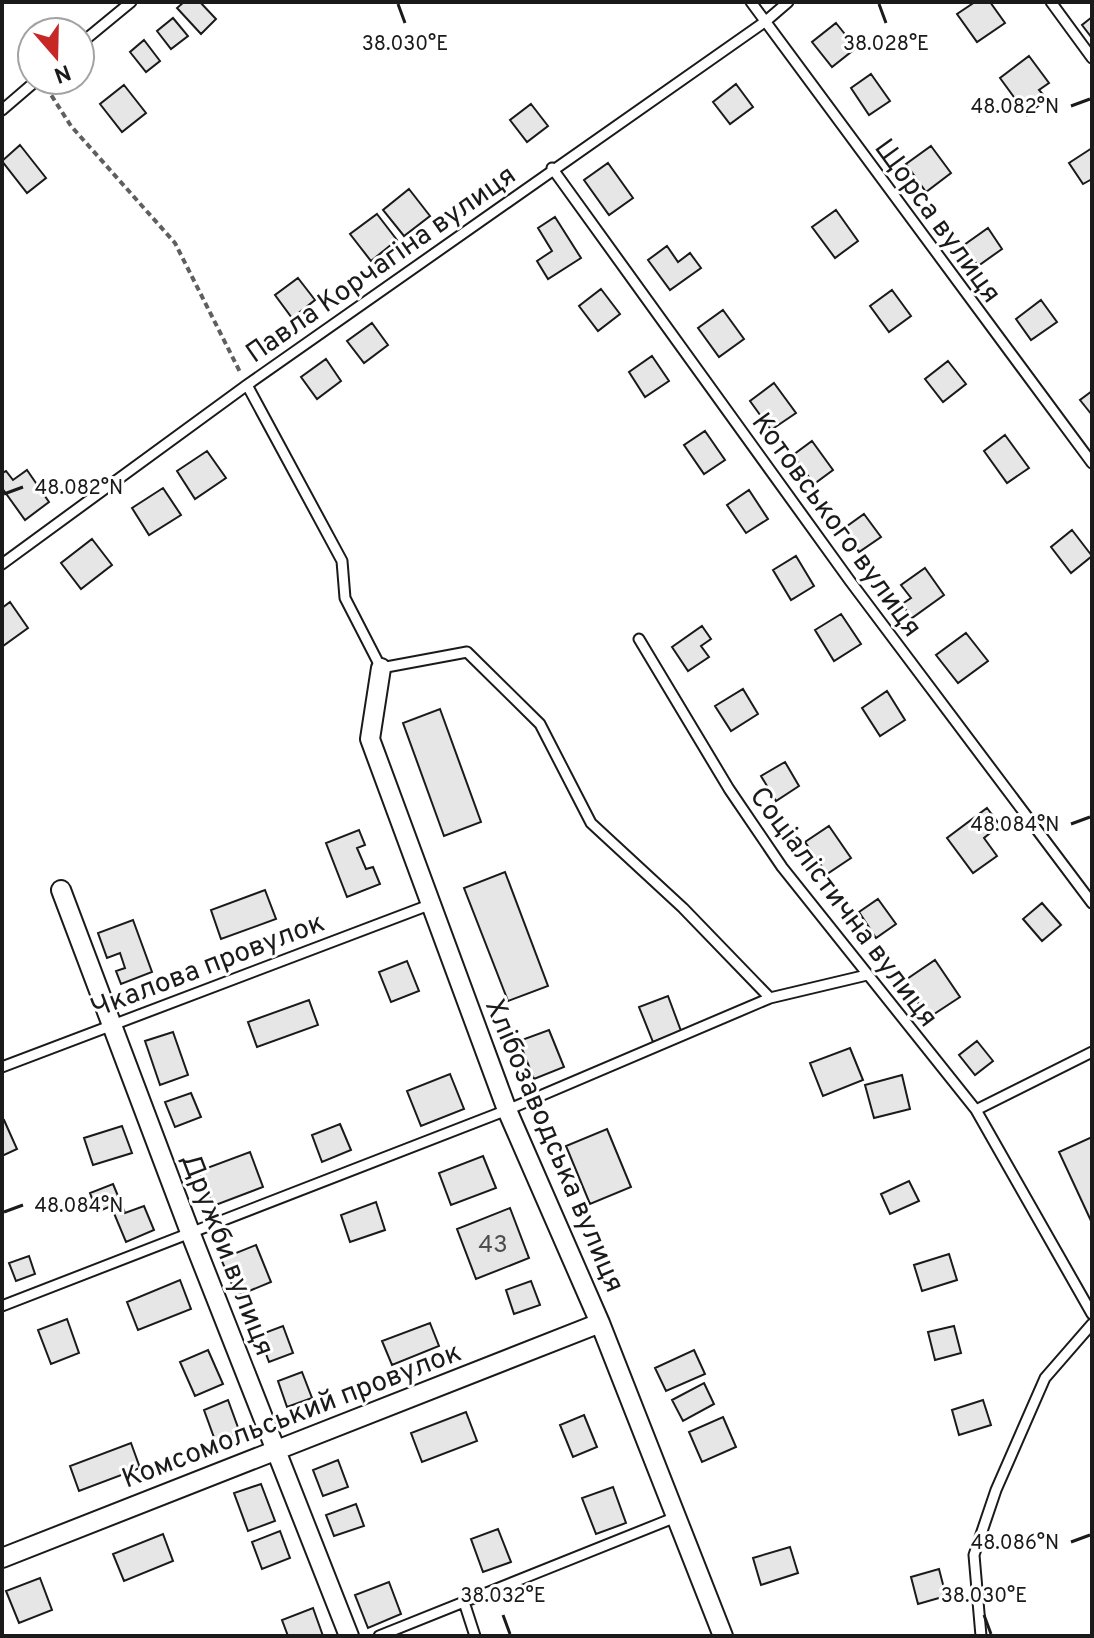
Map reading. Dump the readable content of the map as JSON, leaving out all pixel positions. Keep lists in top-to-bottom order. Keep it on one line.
{"streets":{"street":["Хлібозаводська вулиця","Дружби вулиця","Комсомольський провулок"],"lane":["Щорса вулиця","Павла Корчагіна вулиця","Котовського вулиця","Соціалістична вулиця","Чкалова провулок"]},"crossings":[["Щорса вулиця","Павла Корчагіна вулиця"],["Павла Корчагіна вулиця","Котовського вулиця"],["Чкалова провулок","Хлібозаводська вулиця"],["Чкалова провулок","Дружби вулиця"],["Хлібозаводська вулиця","Комсомольський провулок"],["Дружби вулиця","Комсомольський провулок"]],"house_numbers":["43"],"north":"bottom","coordinates":["38.030°E","38.028°E","48.082°N","48.084°N","48.086°N","38.032°E"]}
